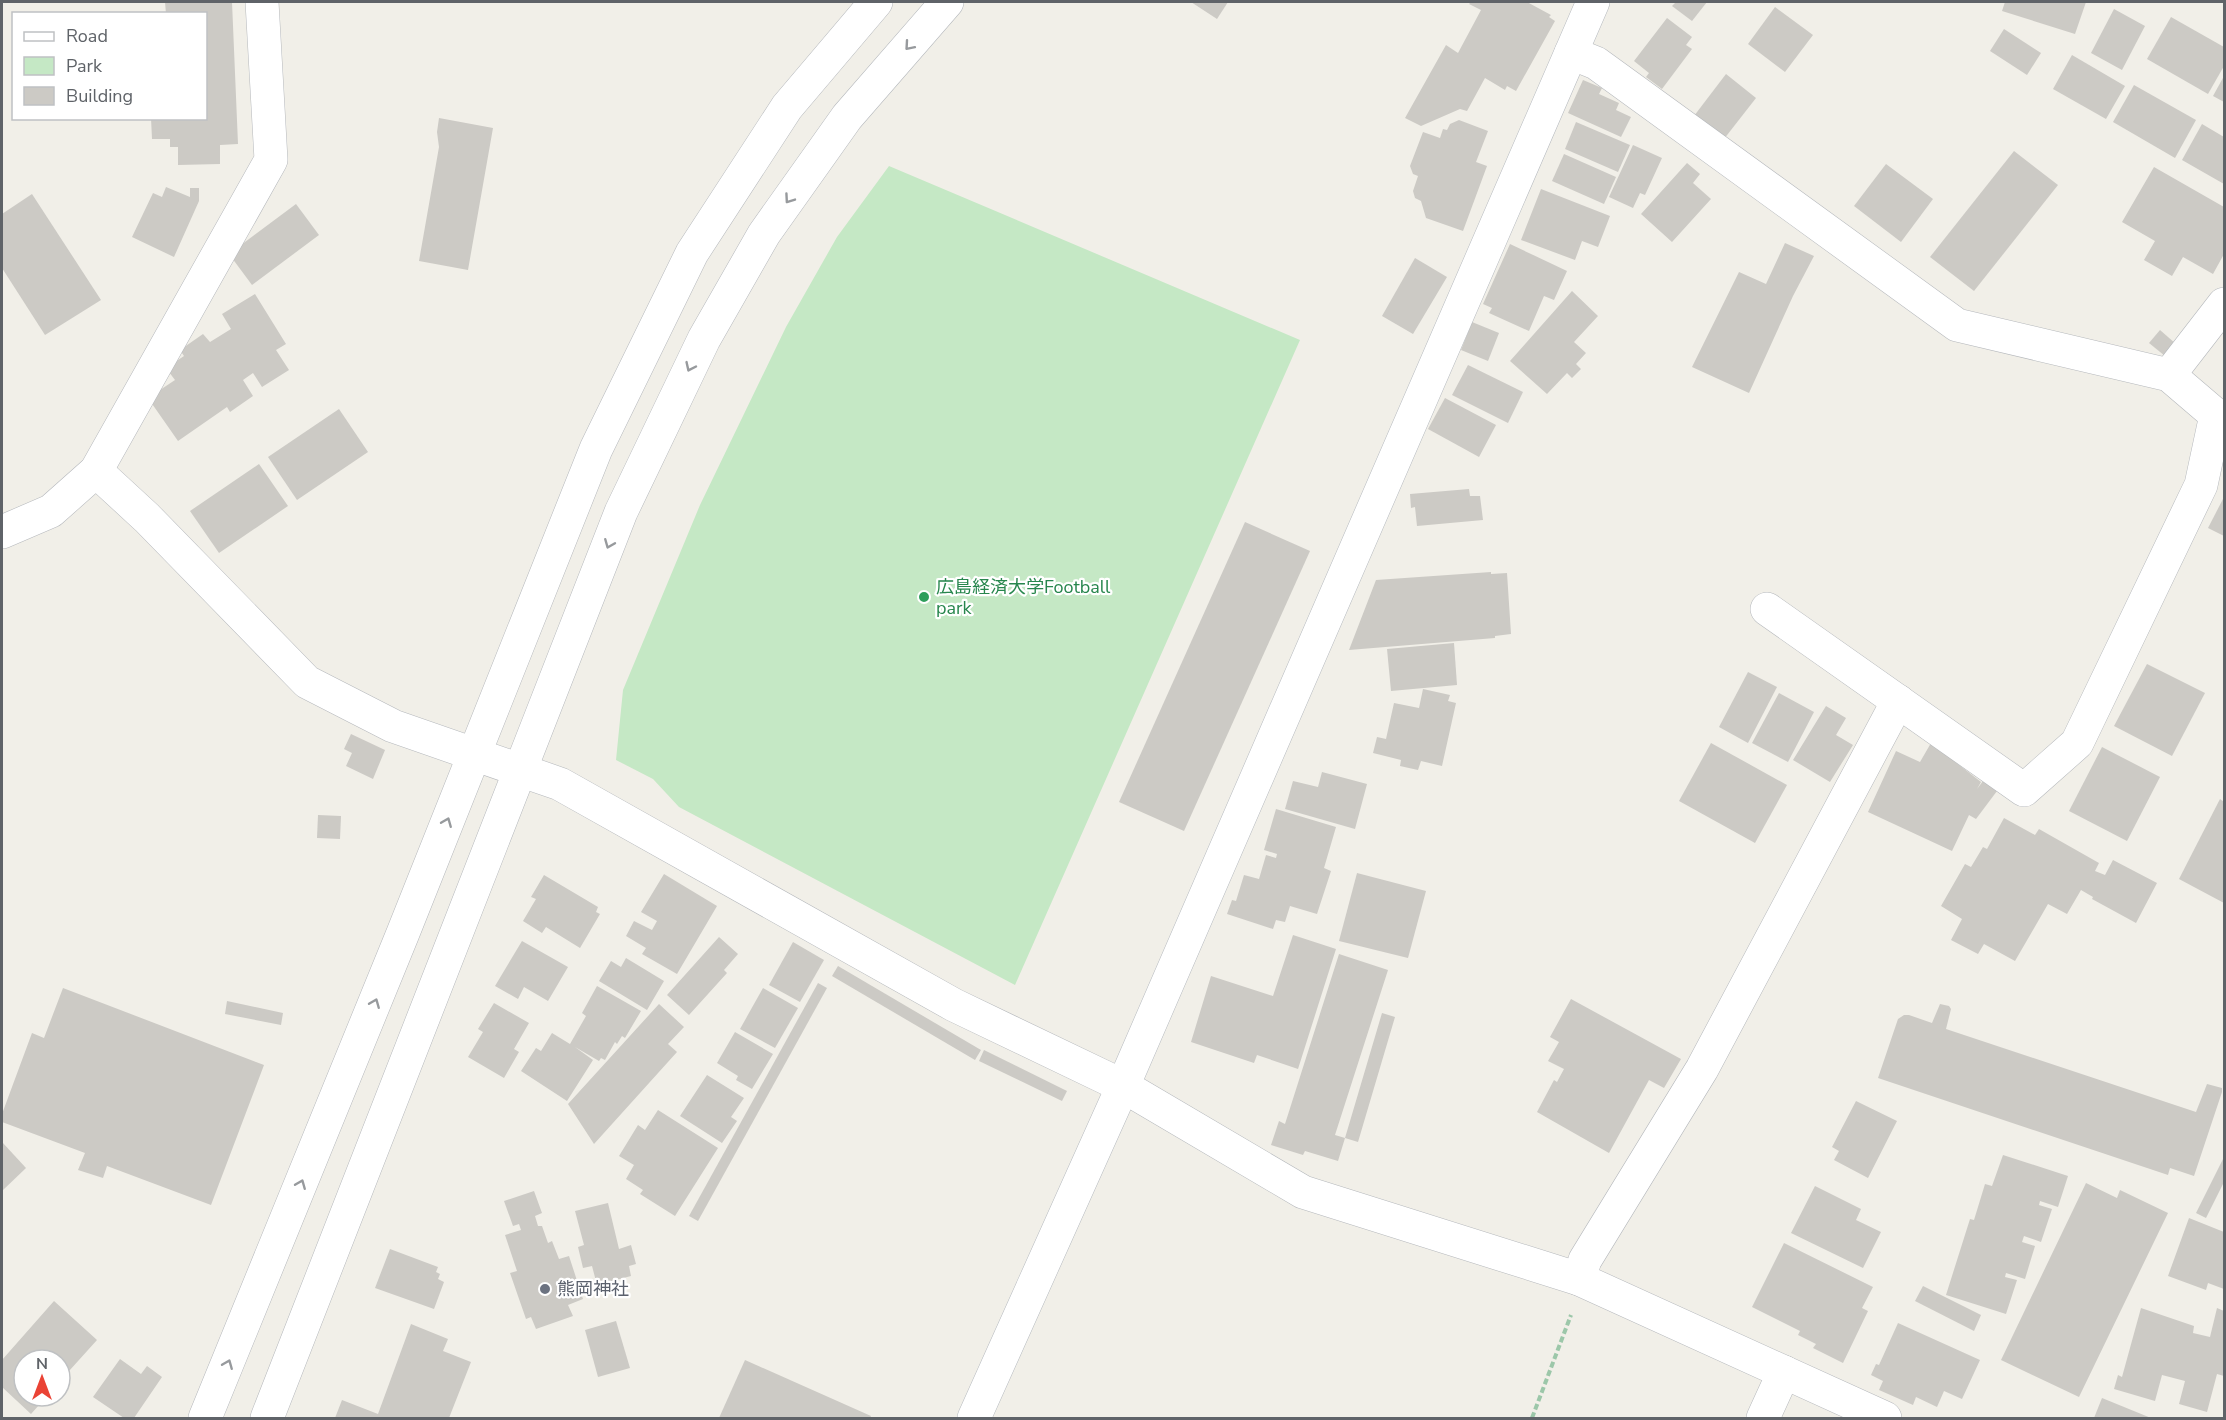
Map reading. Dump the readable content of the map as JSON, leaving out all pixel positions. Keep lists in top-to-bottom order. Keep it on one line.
{"places":["広島経済大学Football park","熊岡神社"],"legend":["Road","Park","Building"],"north":"top"}
